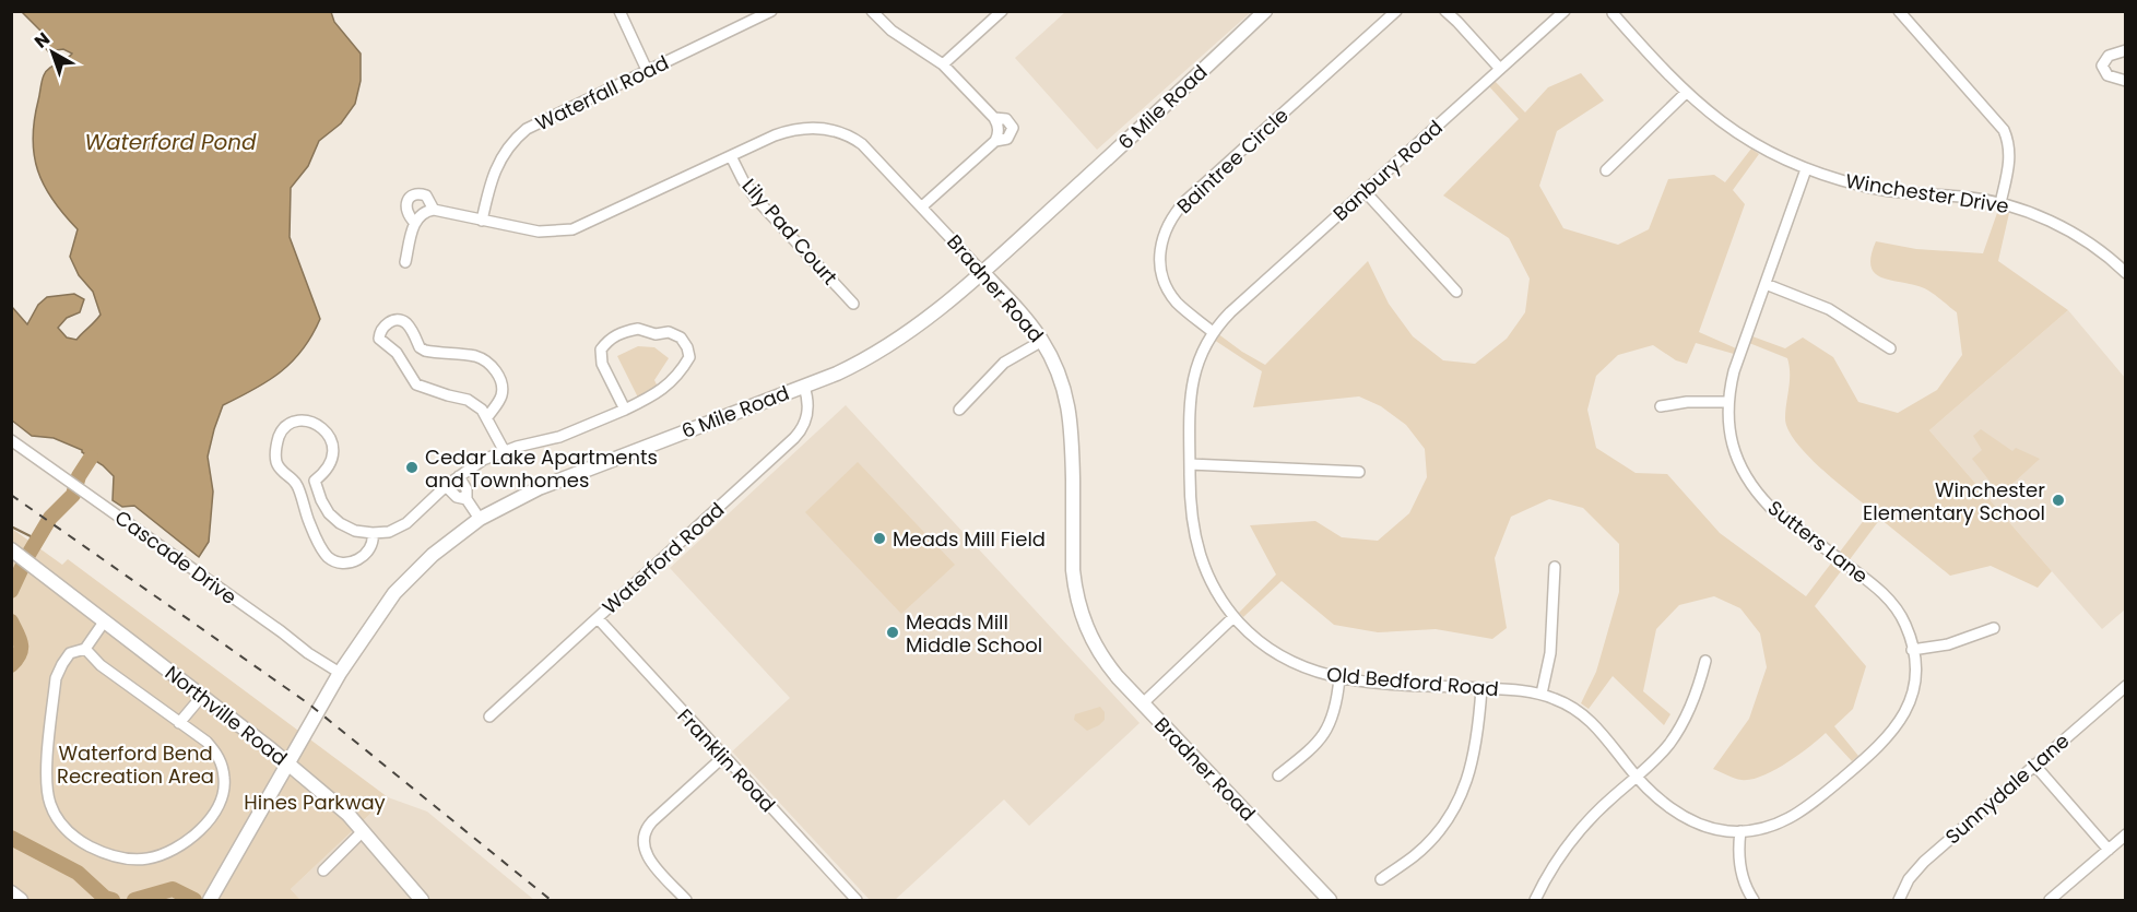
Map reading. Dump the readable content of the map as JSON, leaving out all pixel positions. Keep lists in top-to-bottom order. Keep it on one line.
{"streets":{"street":["Waterfall Road","6 Mile Road","Baintree Circle","Banbury Road","Winchester Drive","Lily Pad Court","Bradner Road","Sutters Lane","Cascade Drive","Waterford Road","Old Bedford Road","Northville Road","Franklin Road","Sunnydale Lane"]},"crossings":[["Waterfall Road","Bradner Road"],["6 Mile Road","Bradner Road"],["6 Mile Road","Cascade Drive"],["6 Mile Road","Waterford Road"],["6 Mile Road","Northville Road"],["Baintree Circle","Banbury Road"],["Baintree Circle","Old Bedford Road"],["Banbury Road","Old Bedford Road"],["Winchester Drive","Sutters Lane"],["Lily Pad Court","Bradner Road"],["Sutters Lane","Old Bedford Road"],["Waterford Road","Franklin Road"]],"water":["Waterford Pond"],"parks":["Waterford Bend Recreation Area","Hines Parkway"],"places":["Cedar Lake Apartments and Townhomes","Winchester Elementary School","Meads Mill Field","Meads Mill Middle School"],"north":"top left"}
